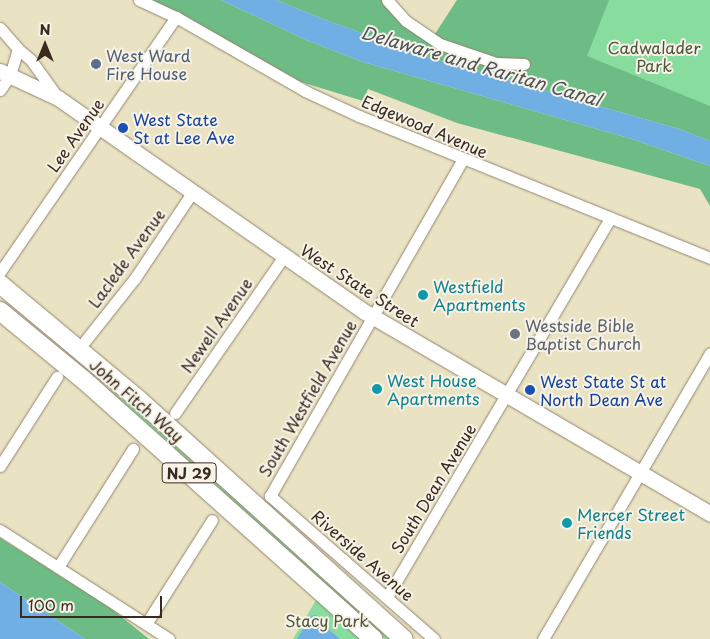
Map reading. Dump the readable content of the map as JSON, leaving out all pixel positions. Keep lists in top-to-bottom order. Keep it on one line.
{"streets":{"highway":["John Fitch Way","NJ 29"],"main road":["West State Street"],"street":["Edgewood Avenue","Lee Avenue","Laclede Avenue","Newell Avenue","South Westfield Avenue","South Dean Avenue","Riverside Avenue"]},"crossings":[["Edgewood Avenue","Lee Avenue"],["Edgewood Avenue","South Westfield Avenue"],["Edgewood Avenue","South Dean Avenue"],["Lee Avenue","West State Street"],["Laclede Avenue","West State Street"],["West State Street","Newell Avenue"],["West State Street","South Westfield Avenue"],["West State Street","South Dean Avenue"],["South Westfield Avenue","Riverside Avenue"],["South Dean Avenue","Riverside Avenue"]],"water":["Delaware and Raritan Canal"],"parks":["Cadwalader Park","Stacy Park"],"places":["West Ward Fire House","West State St at Lee Ave","Westfield Apartments","Westside Bible Baptist Church","West House Apartments","West State St at North Dean Ave","Mercer Street Friends"],"scale_bar":"100 m","north":"top"}
